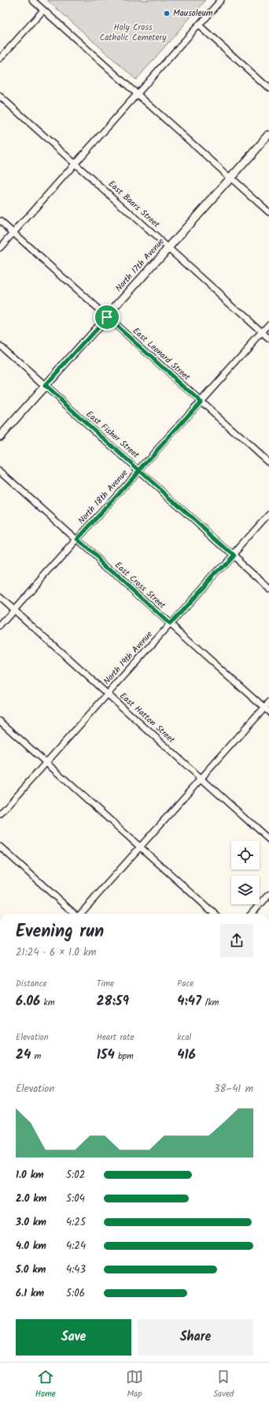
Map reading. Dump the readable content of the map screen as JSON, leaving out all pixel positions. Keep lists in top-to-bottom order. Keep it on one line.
{"streets":{"street":["East Baars Street","North 17th Avenue","East Leonard Street","East Fisher Street","North 18th Avenue","East Cross Street","North 19th Avenue","East Hatton Street"]},"crossings":[["East Baars Street","North 17th Avenue"],["East Baars Street","North 18th Avenue"],["North 17th Avenue","East Leonard Street"],["North 17th Avenue","East Fisher Street"],["East Leonard Street","North 18th Avenue"],["East Fisher Street","North 18th Avenue"],["East Fisher Street","North 19th Avenue"],["North 18th Avenue","East Cross Street"],["North 18th Avenue","East Hatton Street"],["East Cross Street","North 19th Avenue"],["North 19th Avenue","East Hatton Street"]],"parks":["Holy Cross Catholic Cemetery"],"places":["Mausoleum"],"page":{"heading":["Evening run","21:24 · 6 × 1.0 km"],"stats":[["Distance","6.06 km"],["Time","28:59"],["Pace","4:47 /km"],["Elevation","24 m"],["Heart rate","154 bpm"],["kcal","416"]],"chart":["Elevation","38–41 m"],"list":[{"name":"1.0 km","note":"5:02"},{"name":"2.0 km","note":"5:04"},{"name":"3.0 km","note":"4:25"},{"name":"4.0 km","note":"4:24"},{"name":"5.0 km","note":"4:43"},{"name":"6.1 km","note":"5:06"}],"buttons":["Save","Share"],"tabs":["Home","Map","Saved"]}}
